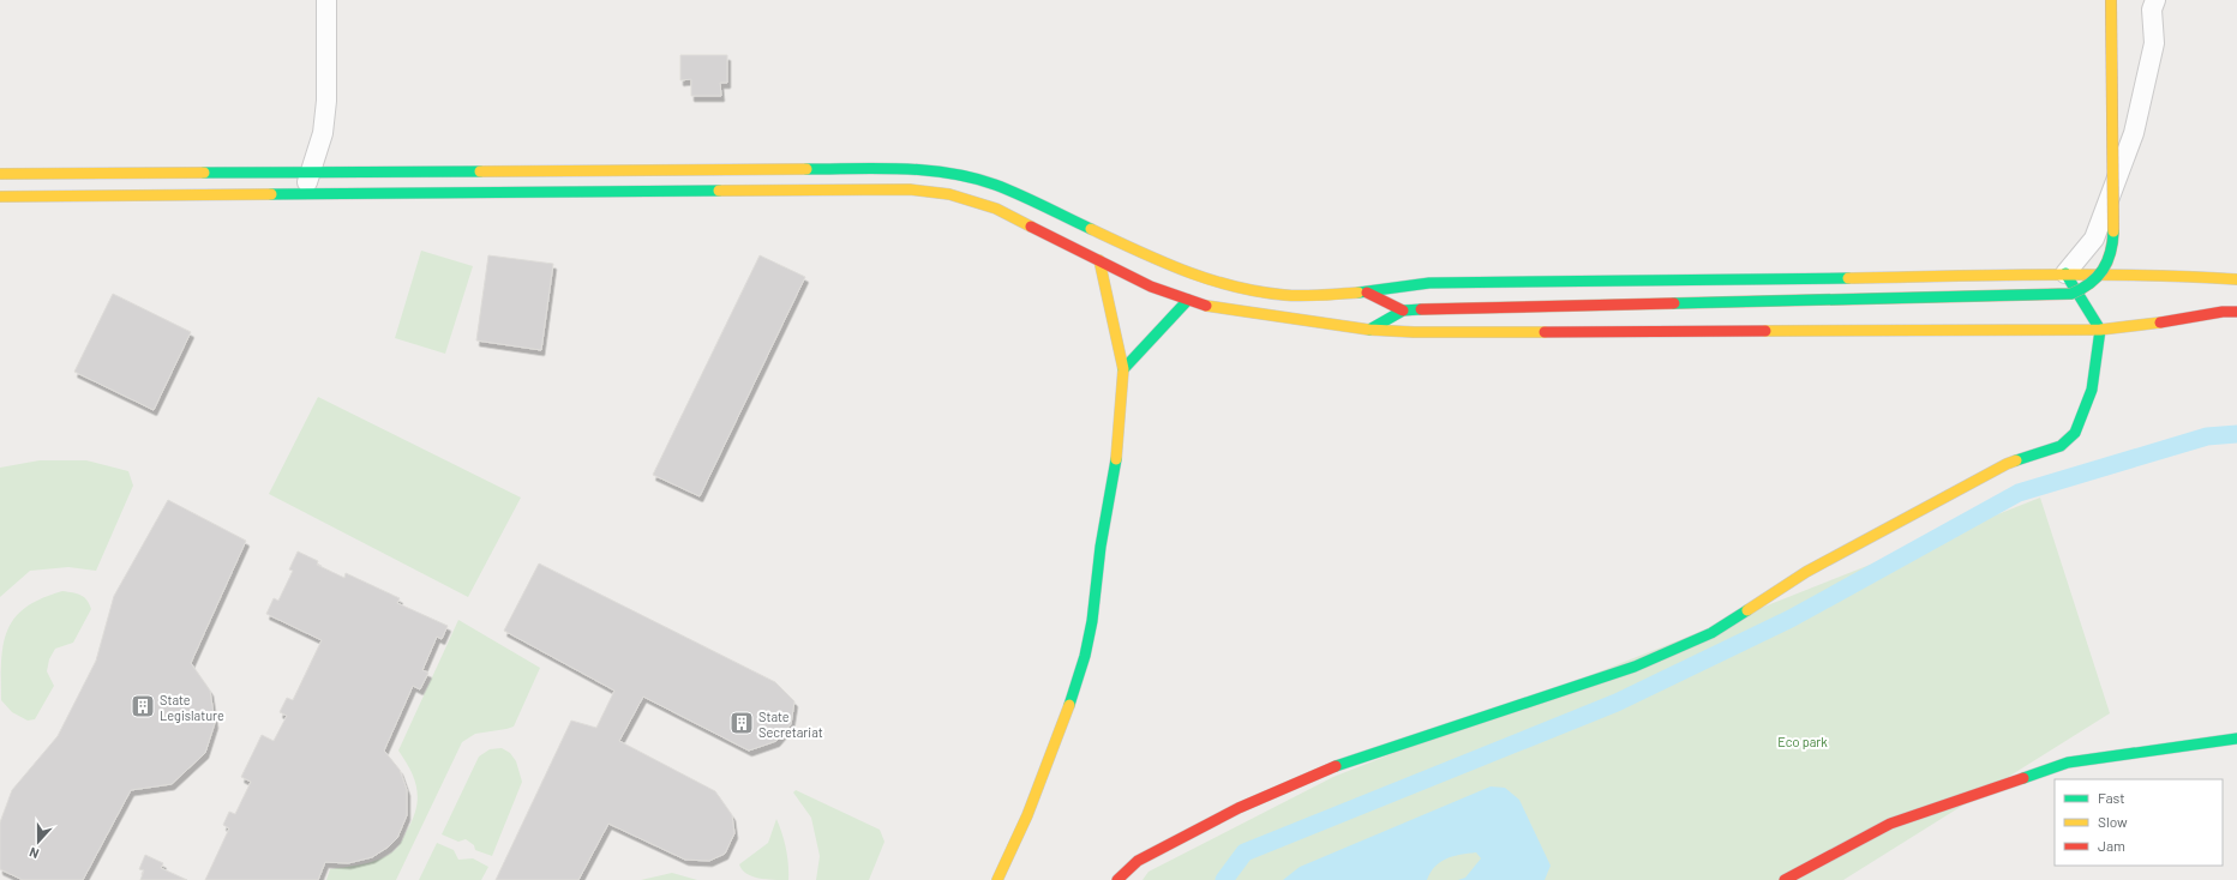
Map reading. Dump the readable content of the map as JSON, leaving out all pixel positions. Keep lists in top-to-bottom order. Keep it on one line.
{"parks":["Eco park"],"places":{"building":["State Legislature","State Secretariat"]},"legend":["Fast","Slow","Jam"],"north":"bottom"}
